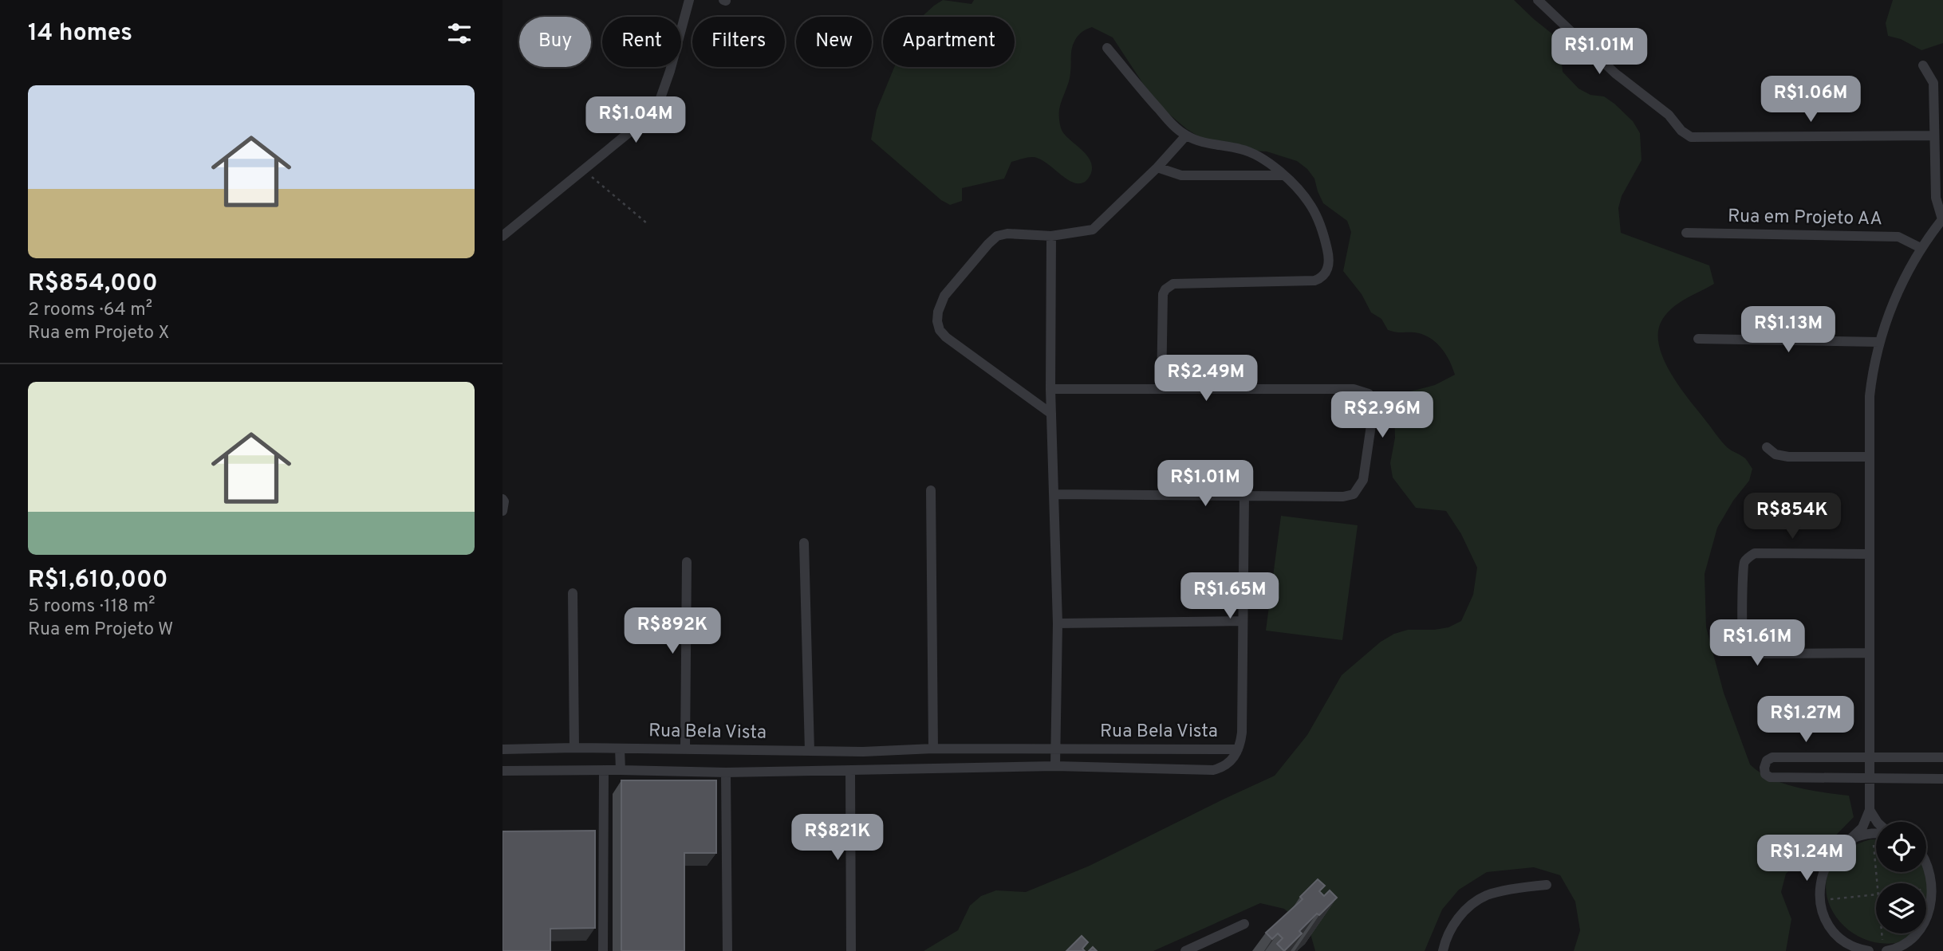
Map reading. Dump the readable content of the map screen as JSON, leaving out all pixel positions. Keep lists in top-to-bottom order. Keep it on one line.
{"streets":{"street":["Rua em Projeto AA","Rua Bela Vista"]},"page":{"heading":"14 homes","chip":["Buy","Rent","Filters","New","Apartment"],"price":["R$1.01M","R$1.06M","R$1.04M","R$1.13M","R$2.49M","R$2.96M","R$1.01M","R$854K","R$1.65M","R$892K","R$1.61M","R$1.27M","R$821K","R$1.24M"],"list":[{"name":"R$854,000","note":"2 rooms · 64 m² · Rua em Projeto X"},{"name":"R$1,610,000","note":"5 rooms · 118 m² · Rua em Projeto W"}]}}
